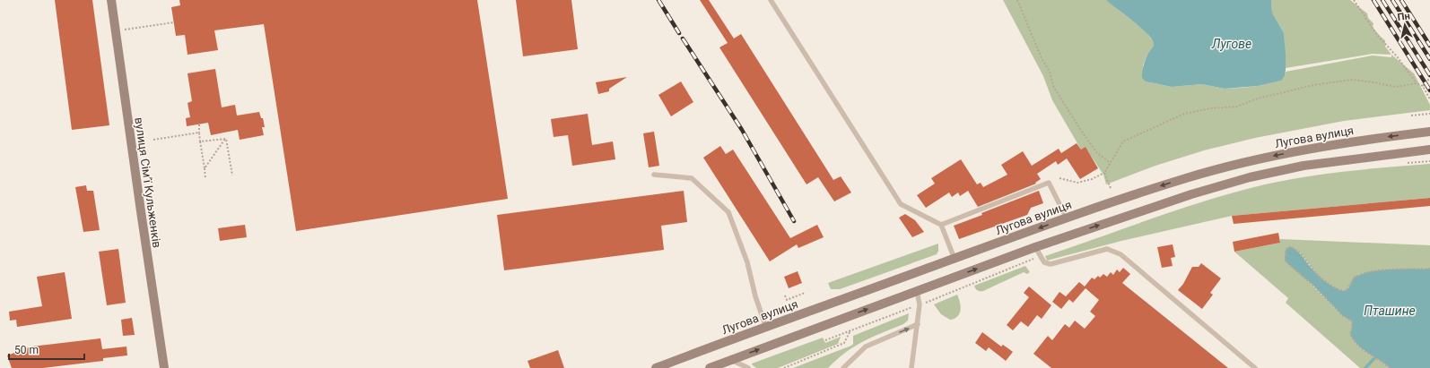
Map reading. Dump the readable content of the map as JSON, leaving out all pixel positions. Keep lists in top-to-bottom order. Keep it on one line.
{"streets":{"main road":["Лугова вулиця","вулиця Сімʼї Кульженків"]},"water":["Лугове","Пташине"],"scale_bar":"50 m","north":"top"}
